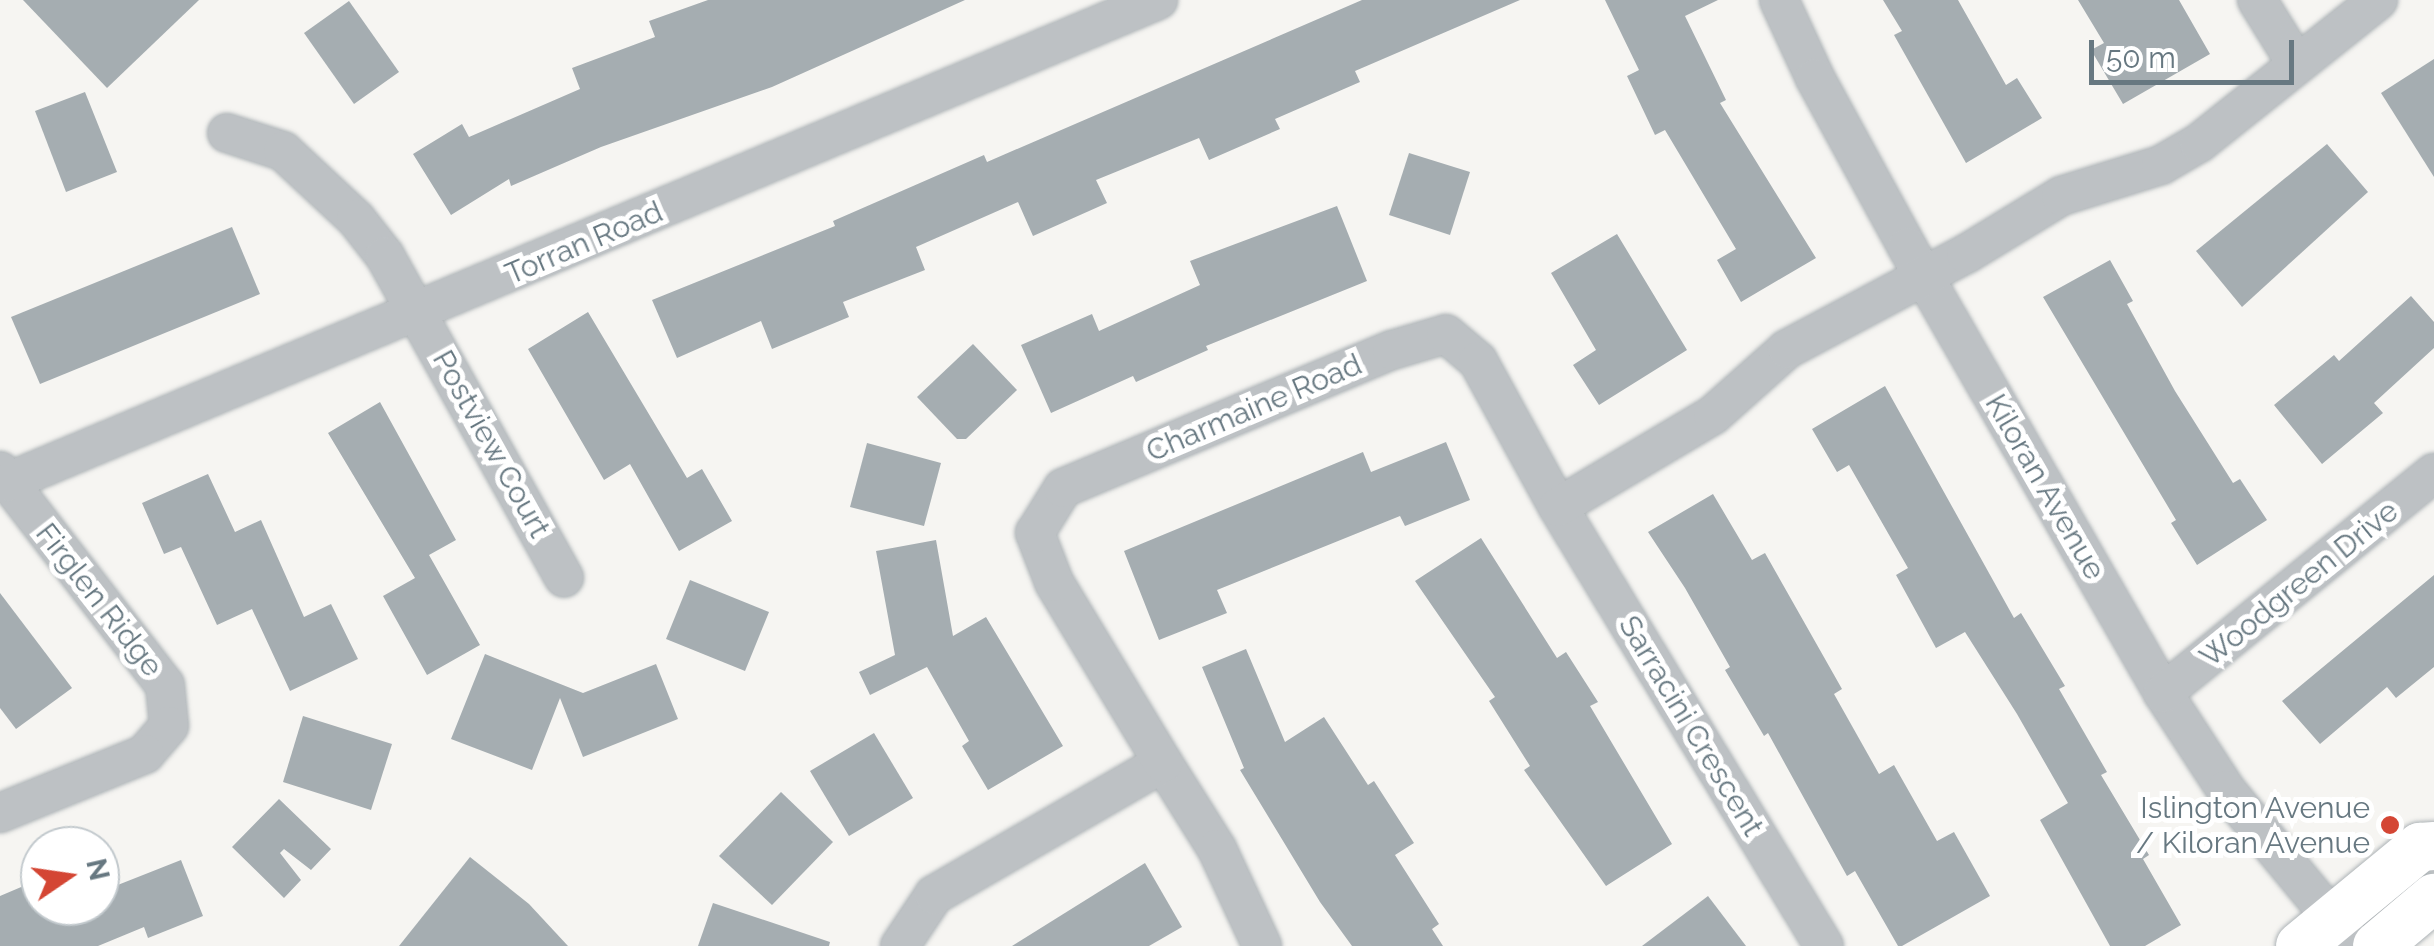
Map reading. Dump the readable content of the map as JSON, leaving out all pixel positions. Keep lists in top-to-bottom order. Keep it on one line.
{"streets":{"street":["Torran Road","Charmaine Road","Postview Court","Kiloran Avenue","Woodgreen Drive","Firglen Ridge","Sarracini Crescent"]},"crossings":[["Torran Road","Postview Court"],["Torran Road","Firglen Ridge"],["Charmaine Road","Sarracini Crescent"],["Kiloran Avenue","Woodgreen Drive"]],"places":["Islington Avenue / Kiloran Avenue"],"scale_bar":"50 m","north":"right"}
